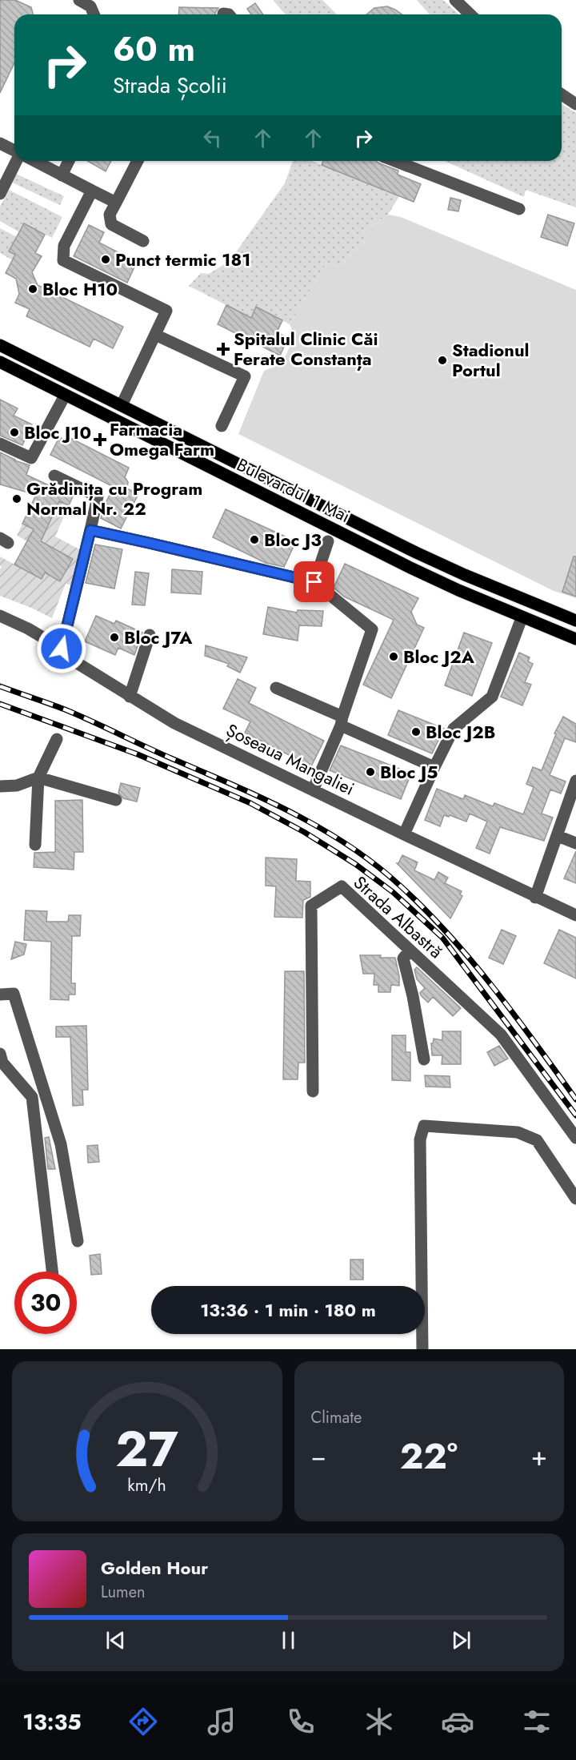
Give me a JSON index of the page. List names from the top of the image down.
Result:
{
  "streets": {
    "main road": ["Bulevardul 1 Mai"],
    "street": ["Șoseaua Mangaliei", "Strada Albastră"]
  },
  "places": {
    "other": [
      "Punct termic 181",
      "Bloc H10",
      "Stadionul Portul",
      "Bloc J10",
      "Grădinița cu Program Normal Nr. 22",
      "Bloc J3",
      "Bloc J7A",
      "Bloc J2A",
      "Bloc J2B",
      "Bloc J5"
    ],
    "health": ["Spitalul Clinic Căi Ferate Constanța", "Farmacia Omega Farm"]
  },
  "page": {
    "turn": ["60 m", "Strada Școlii"],
    "limit": "30",
    "trip": "13:36 · 1 min · 180 m",
    "tile": "Climate",
    "heat": ["−", "22°", "+"],
    "song": ["Golden Hour", "Lumen"],
    "tabs": "13:35",
    "gauge": ["27", "km/h"]
  }
}
